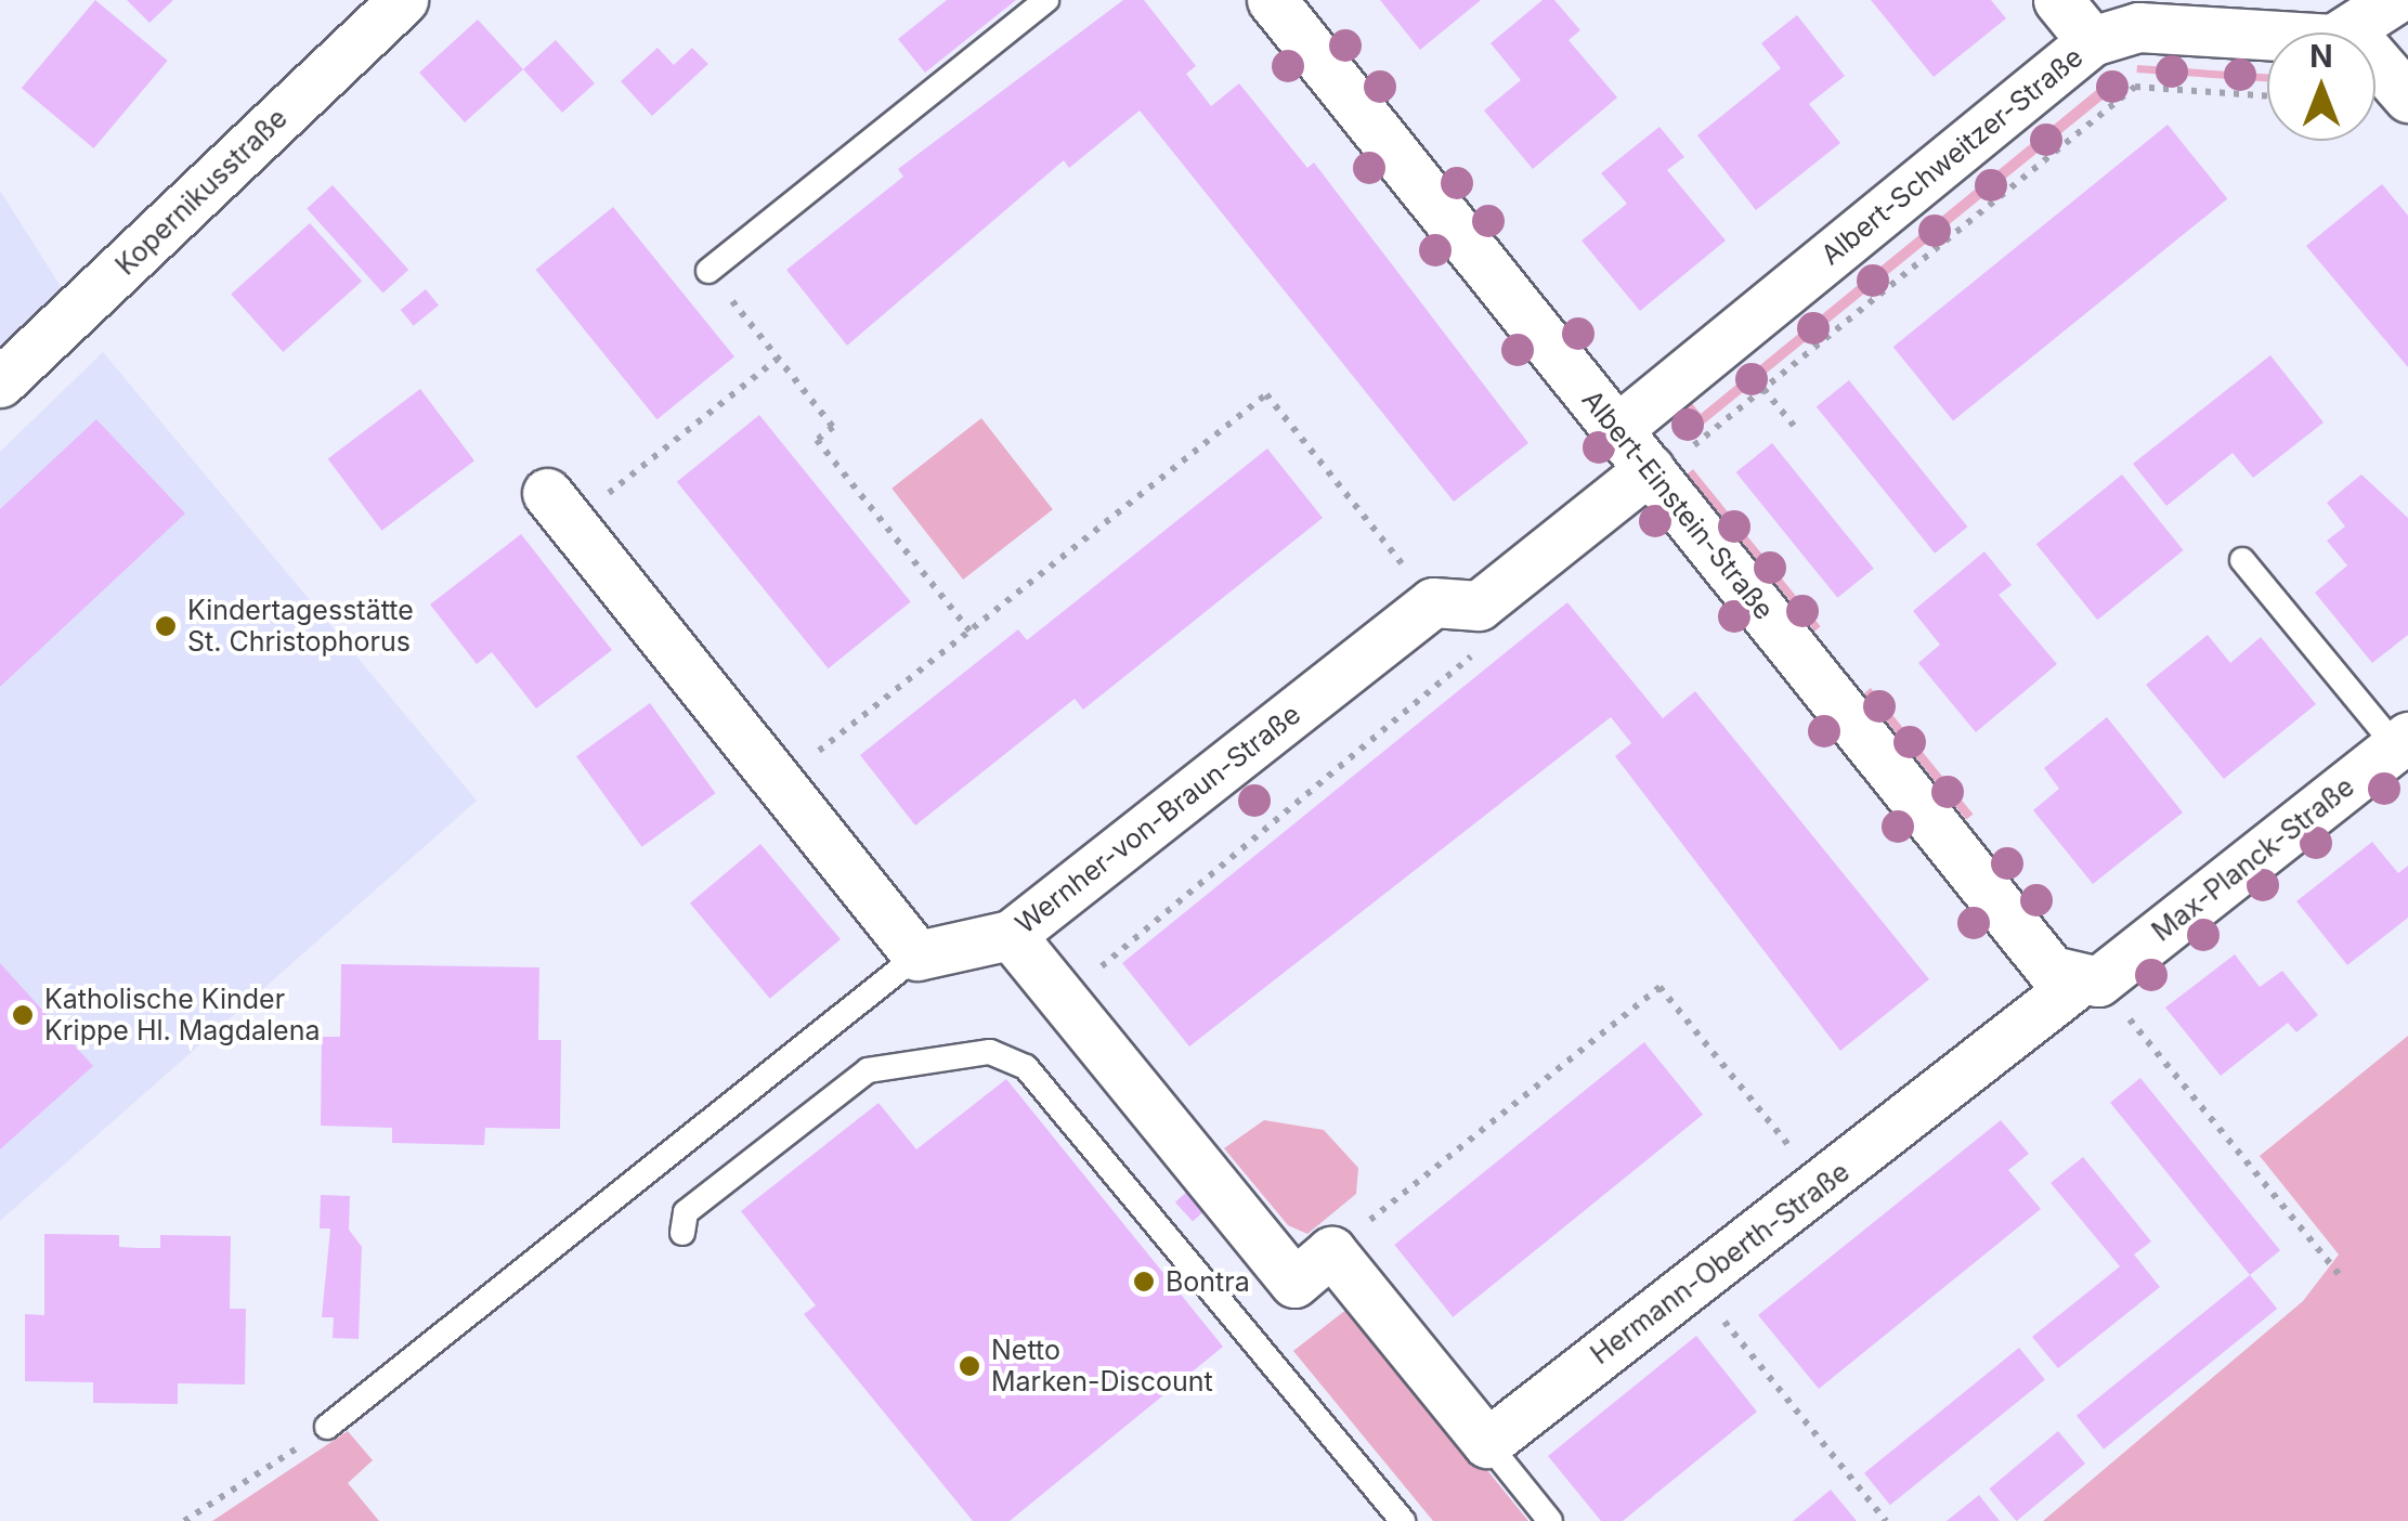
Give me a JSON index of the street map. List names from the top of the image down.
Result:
{
  "streets": {
    "street": [
      "Albert-Schweitzer-Straße",
      "Kopernikusstraße",
      "Albert-Einstein-Straße",
      "Wernher-von-Braun-Straße",
      "Max-Planck-Straße",
      "Hermann-Oberth-Straße"
    ]
  },
  "crossings": [
    ["Albert-Schweitzer-Straße", "Albert-Einstein-Straße"],
    ["Albert-Einstein-Straße", "Max-Planck-Straße"],
    ["Albert-Einstein-Straße", "Hermann-Oberth-Straße"],
    ["Max-Planck-Straße", "Hermann-Oberth-Straße"]
  ],
  "places": [
    "Kindertagesstätte St. Christophorus",
    "Katholische Kinder Krippe Hl. Magdalena",
    "Bontra",
    "Netto Marken-Discount"
  ],
  "north": "top"
}
